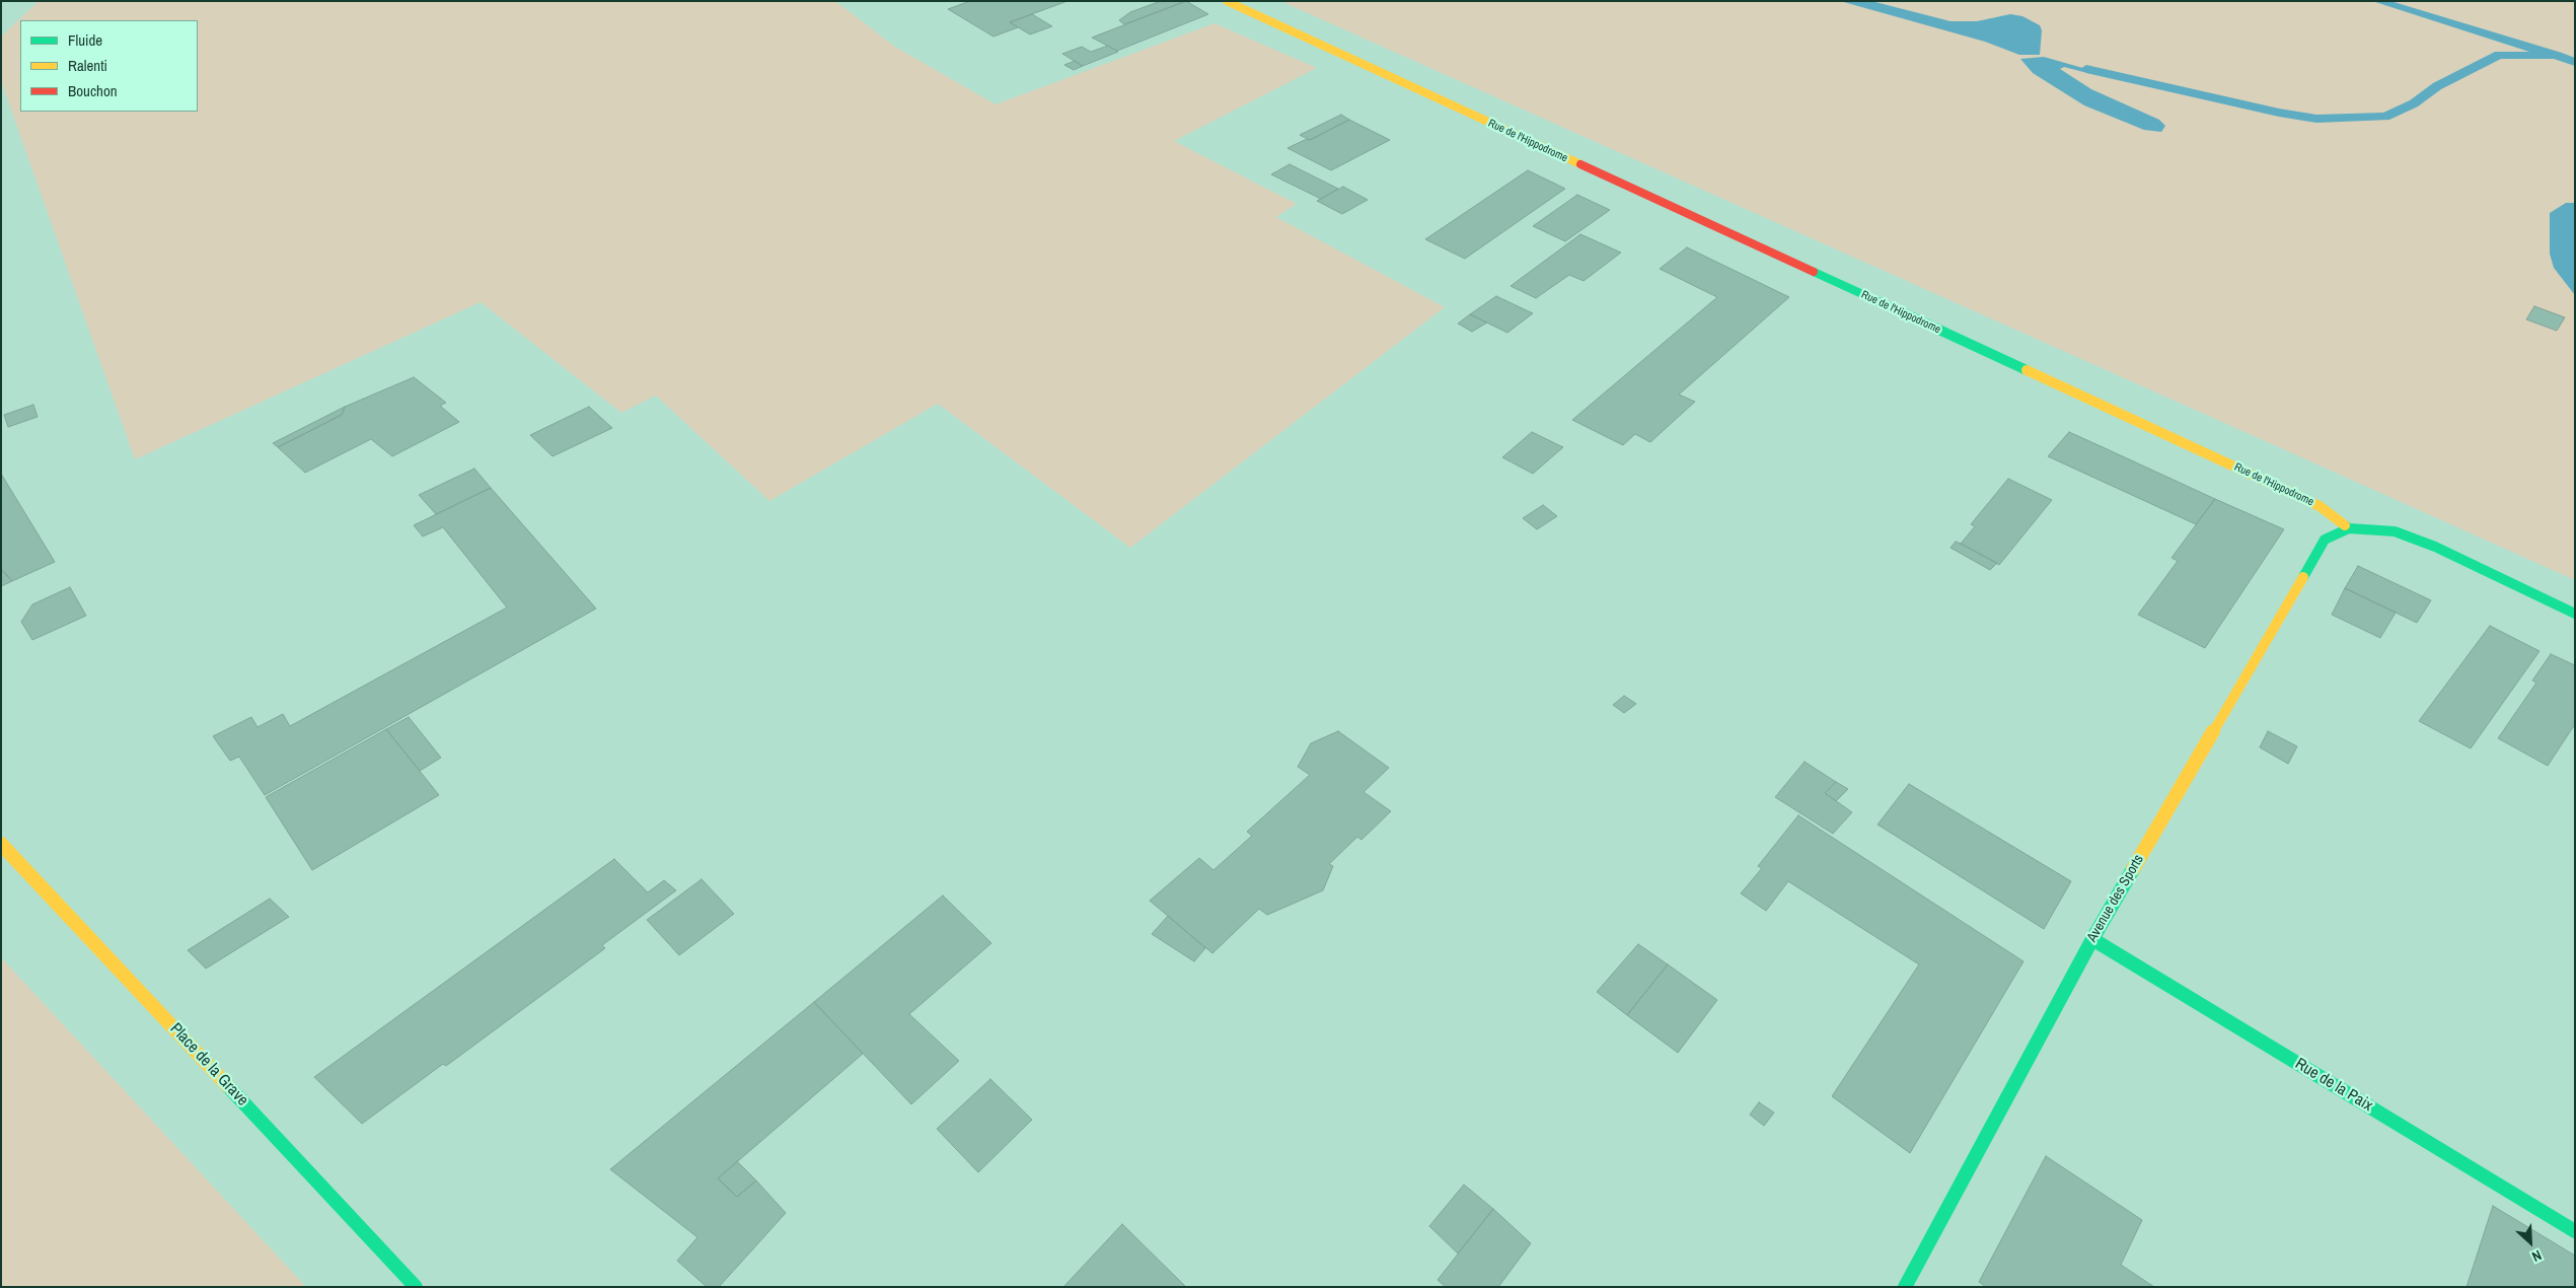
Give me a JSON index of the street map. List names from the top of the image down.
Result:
{
  "streets": {
    "street": [
      "Rue de l'Hippodrome",
      "Avenue des Sports",
      "Place de la Grave",
      "Rue de la Paix"
    ]
  },
  "crossings": [
    ["Rue de l'Hippodrome", "Avenue des Sports"],
    ["Avenue des Sports", "Rue de la Paix"]
  ],
  "legend": ["Fluide", "Ralenti", "Bouchon"],
  "north": "bottom right"
}
